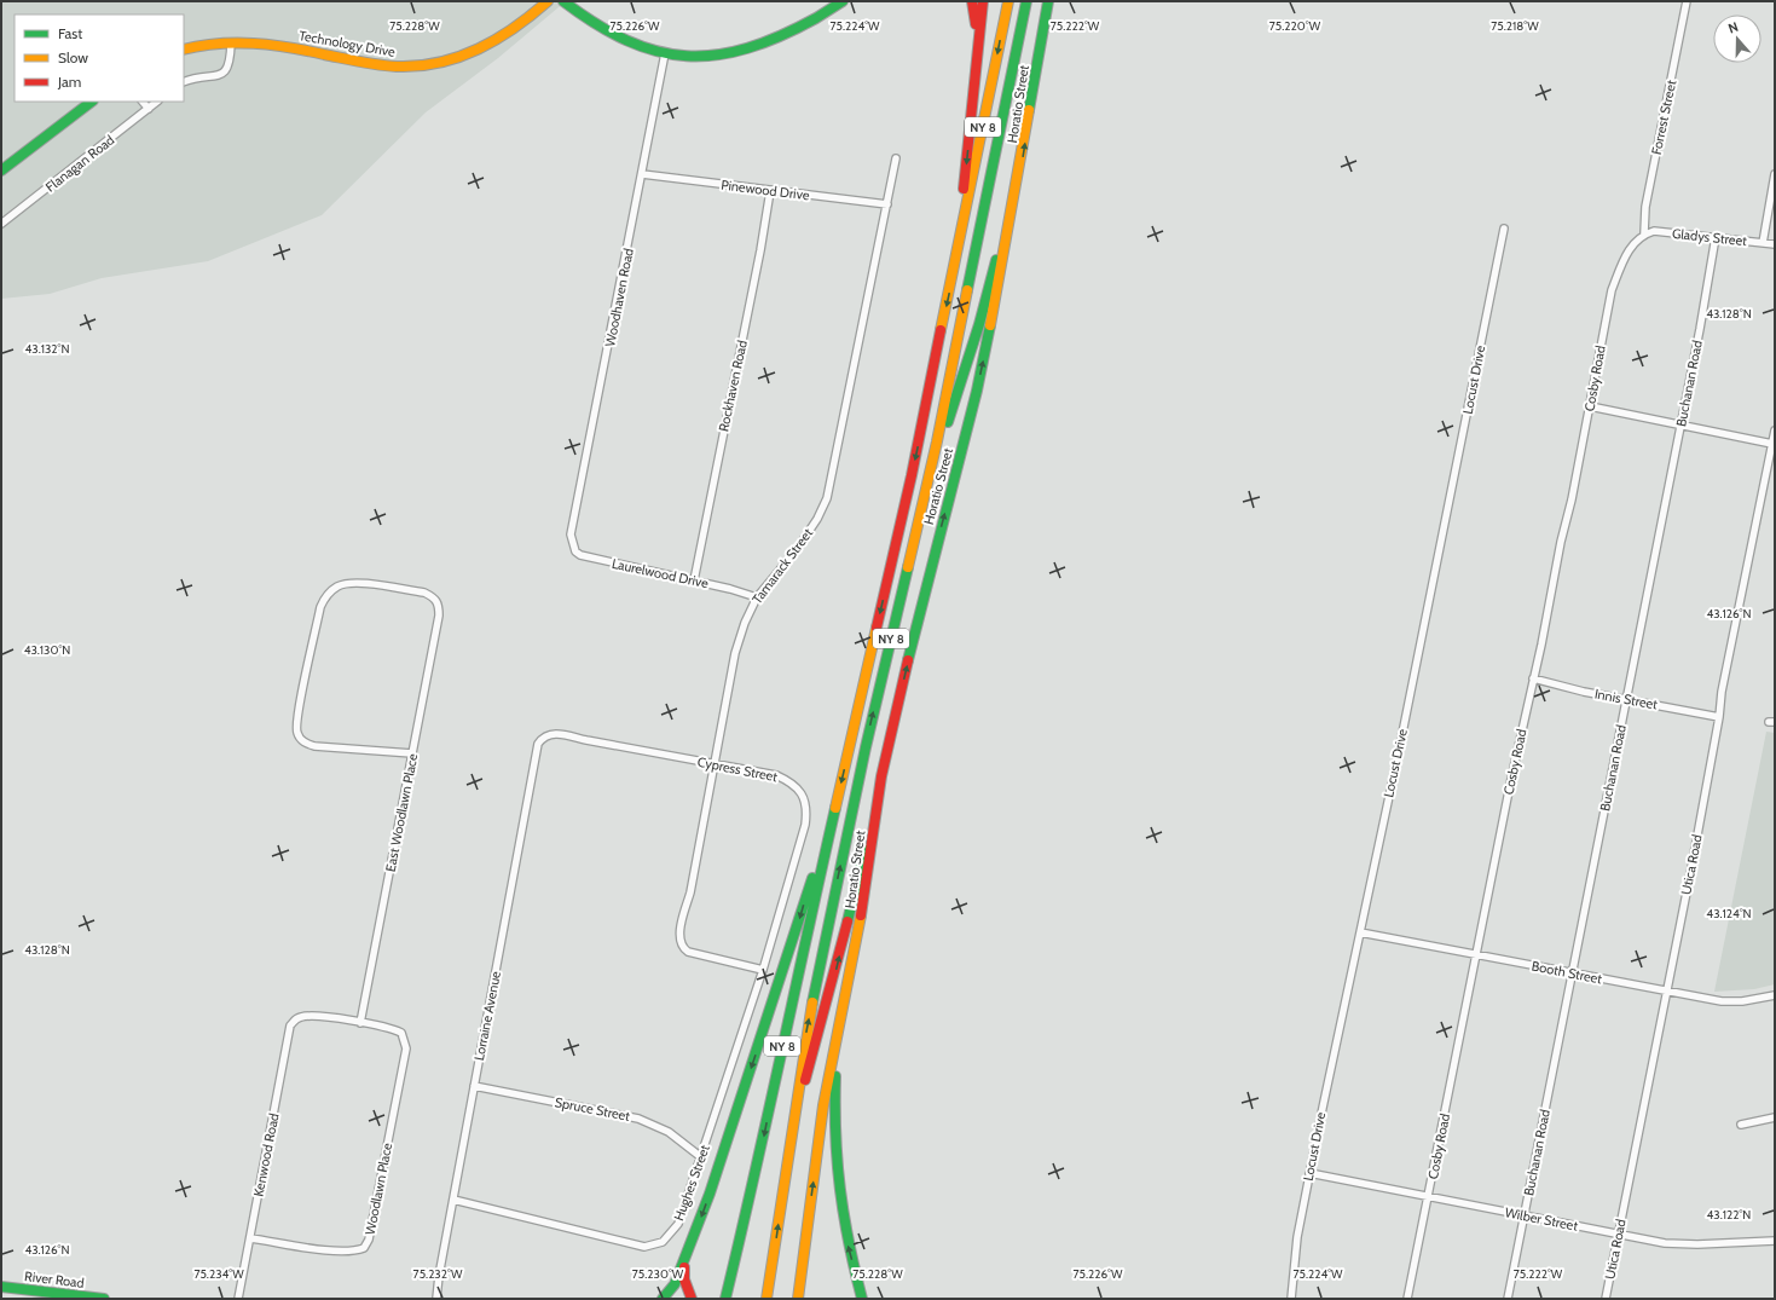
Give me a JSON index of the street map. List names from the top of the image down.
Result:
{
  "streets": {
    "main road": [
      "Technology Drive",
      "Horatio Street",
      "NY 8",
      "River Road"
    ],
    "street": [
      "Forrest Street",
      "Flanagan Road",
      "Pinewood Drive",
      "Gladys Street",
      "Woodhaven Road",
      "Cosby Road",
      "Locust Drive",
      "Buchanan Road",
      "Rockhaven Road",
      "Tamarack Street",
      "Laurelwood Drive",
      "Innis Street",
      "Cypress Street",
      "East Woodlawn Place",
      "Utica Road",
      "Booth Street",
      "Lorraine Avenue",
      "Spruce Street",
      "Kenwood Road",
      "Hughes Street",
      "Woodlawn Place",
      "Wilber Street"
    ]
  },
  "crossings": [
    ["Forrest Street", "Gladys Street"],
    ["Forrest Street", "Cosby Road"],
    ["Pinewood Drive", "Woodhaven Road"],
    ["Pinewood Drive", "Rockhaven Road"],
    ["Pinewood Drive", "Tamarack Street"],
    ["Gladys Street", "Cosby Road"],
    ["Gladys Street", "Buchanan Road"],
    ["Woodhaven Road", "Laurelwood Drive"],
    ["Cosby Road", "Innis Street"],
    ["Cosby Road", "Booth Street"],
    ["Cosby Road", "Wilber Street"],
    ["Locust Drive", "Booth Street"],
    ["Locust Drive", "Wilber Street"],
    ["Buchanan Road", "Innis Street"],
    ["Buchanan Road", "Booth Street"],
    ["Buchanan Road", "Wilber Street"],
    ["Rockhaven Road", "Laurelwood Drive"],
    ["Tamarack Street", "Laurelwood Drive"],
    ["Tamarack Street", "Cypress Street"],
    ["Tamarack Street", "Hughes Street"],
    ["Innis Street", "Utica Road"],
    ["Cypress Street", "Lorraine Avenue"],
    ["Cypress Street", "Hughes Street"],
    ["East Woodlawn Place", "Woodlawn Place"],
    ["Utica Road", "Booth Street"],
    ["Utica Road", "Wilber Street"],
    ["Lorraine Avenue", "Spruce Street"],
    ["Lorraine Avenue", "Hughes Street"],
    ["Spruce Street", "Hughes Street"],
    ["Kenwood Road", "Woodlawn Place"]
  ],
  "legend": ["Fast", "Slow", "Jam"],
  "north": "top",
  "coordinates": [
    "75.228°W",
    "75.226°W",
    "75.224°W",
    "75.222°W",
    "75.220°W",
    "75.218°W",
    "43.128°N",
    "43.132°N",
    "43.126°N",
    "43.130°N",
    "43.124°N",
    "43.122°N",
    "75.234°W",
    "75.232°W",
    "75.230°W"
  ]
}
